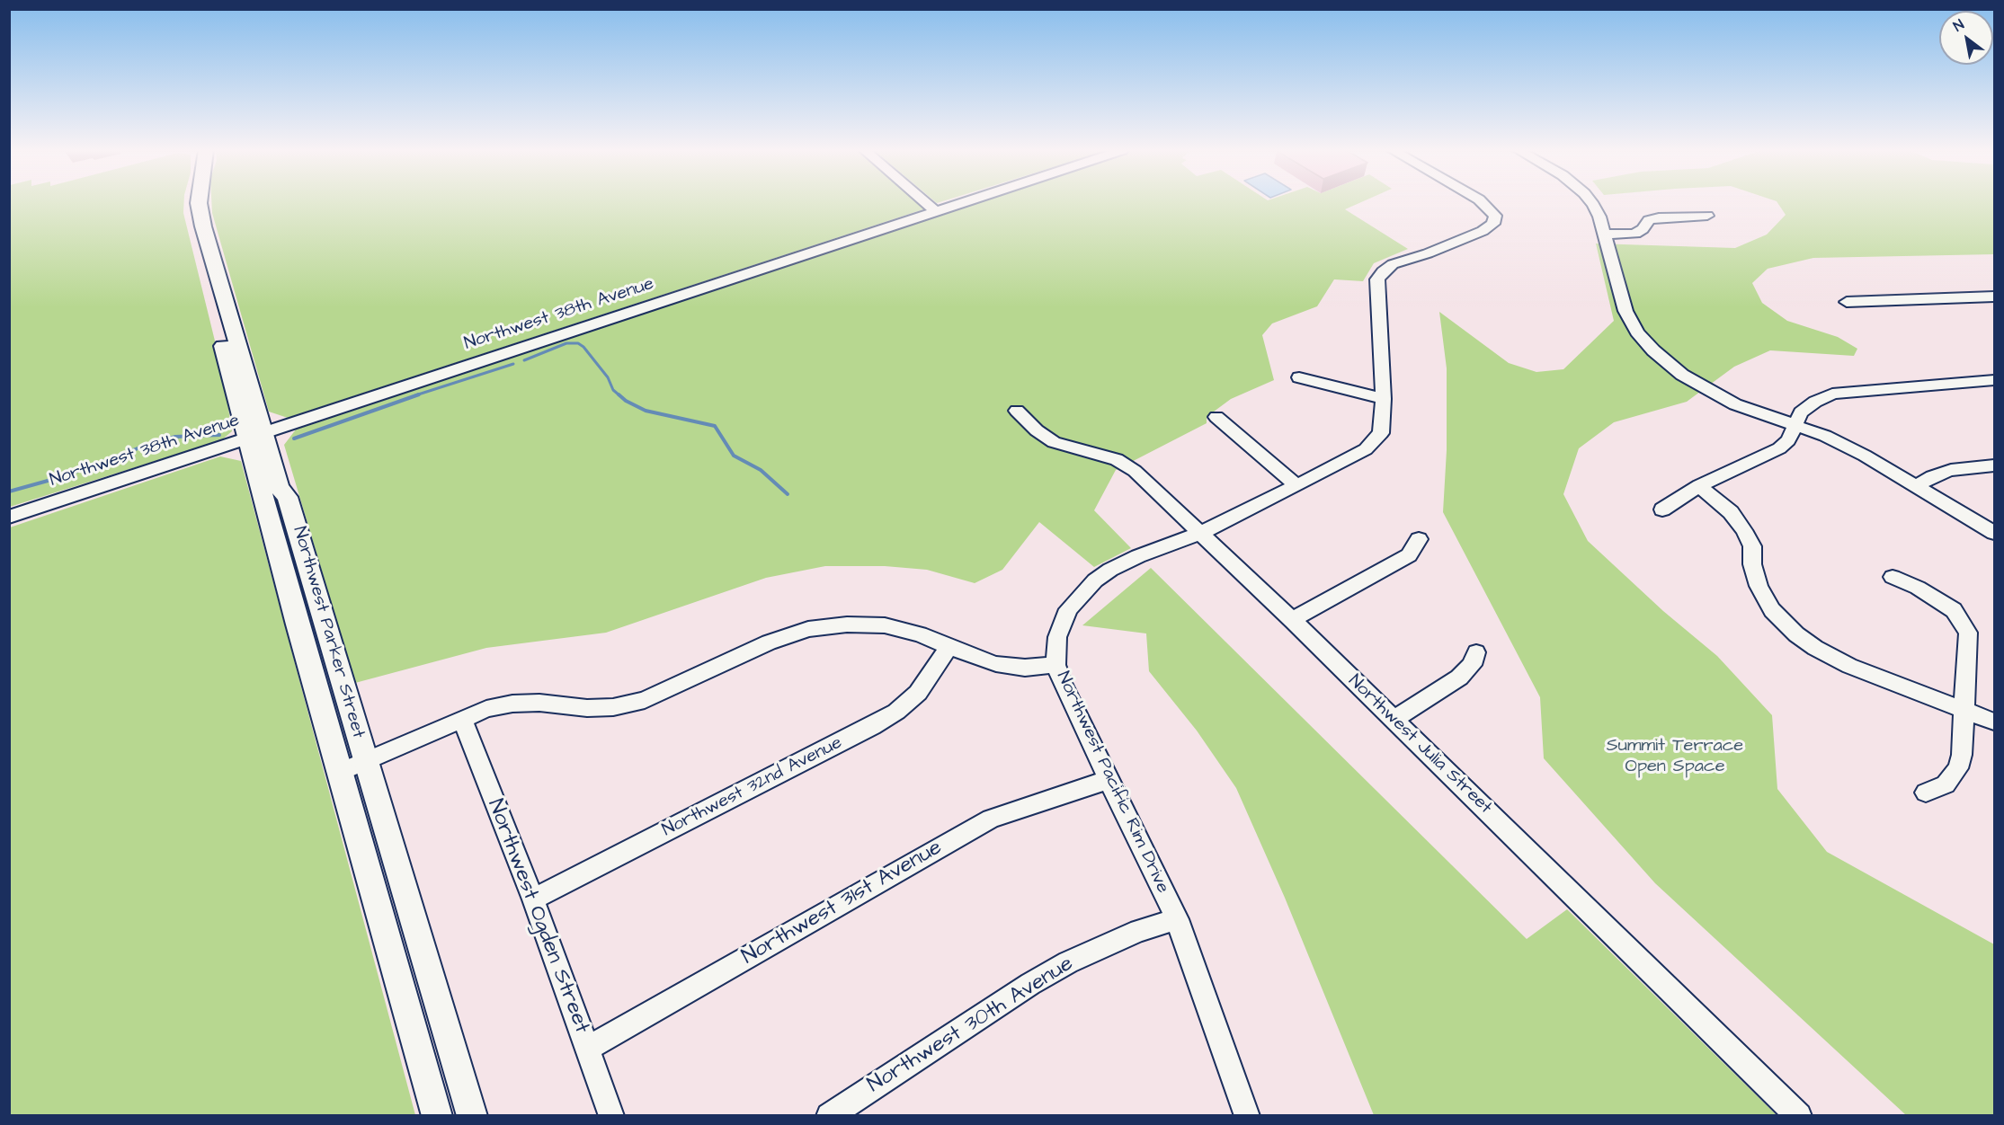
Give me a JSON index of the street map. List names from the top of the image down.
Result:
{
  "streets": {
    "main road": ["Northwest Parker Street"],
    "street": [
      "Northwest 38th Avenue",
      "Northwest Julia Street",
      "Northwest Pacific Rim Drive",
      "Northwest 32nd Avenue",
      "Northwest 31st Avenue",
      "Northwest Ogden Street",
      "Northwest 30th Avenue"
    ]
  },
  "crossings": [
    ["Northwest 38th Avenue", "Northwest Parker Street"],
    ["Northwest Julia Street", "Northwest Pacific Rim Drive"],
    ["Northwest Pacific Rim Drive", "Northwest 31st Avenue"],
    ["Northwest Pacific Rim Drive", "Northwest 30th Avenue"],
    ["Northwest 32nd Avenue", "Northwest Ogden Street"],
    ["Northwest 31st Avenue", "Northwest Ogden Street"]
  ],
  "parks": ["Summit Terrace Open Space"],
  "north": "top left"
}
